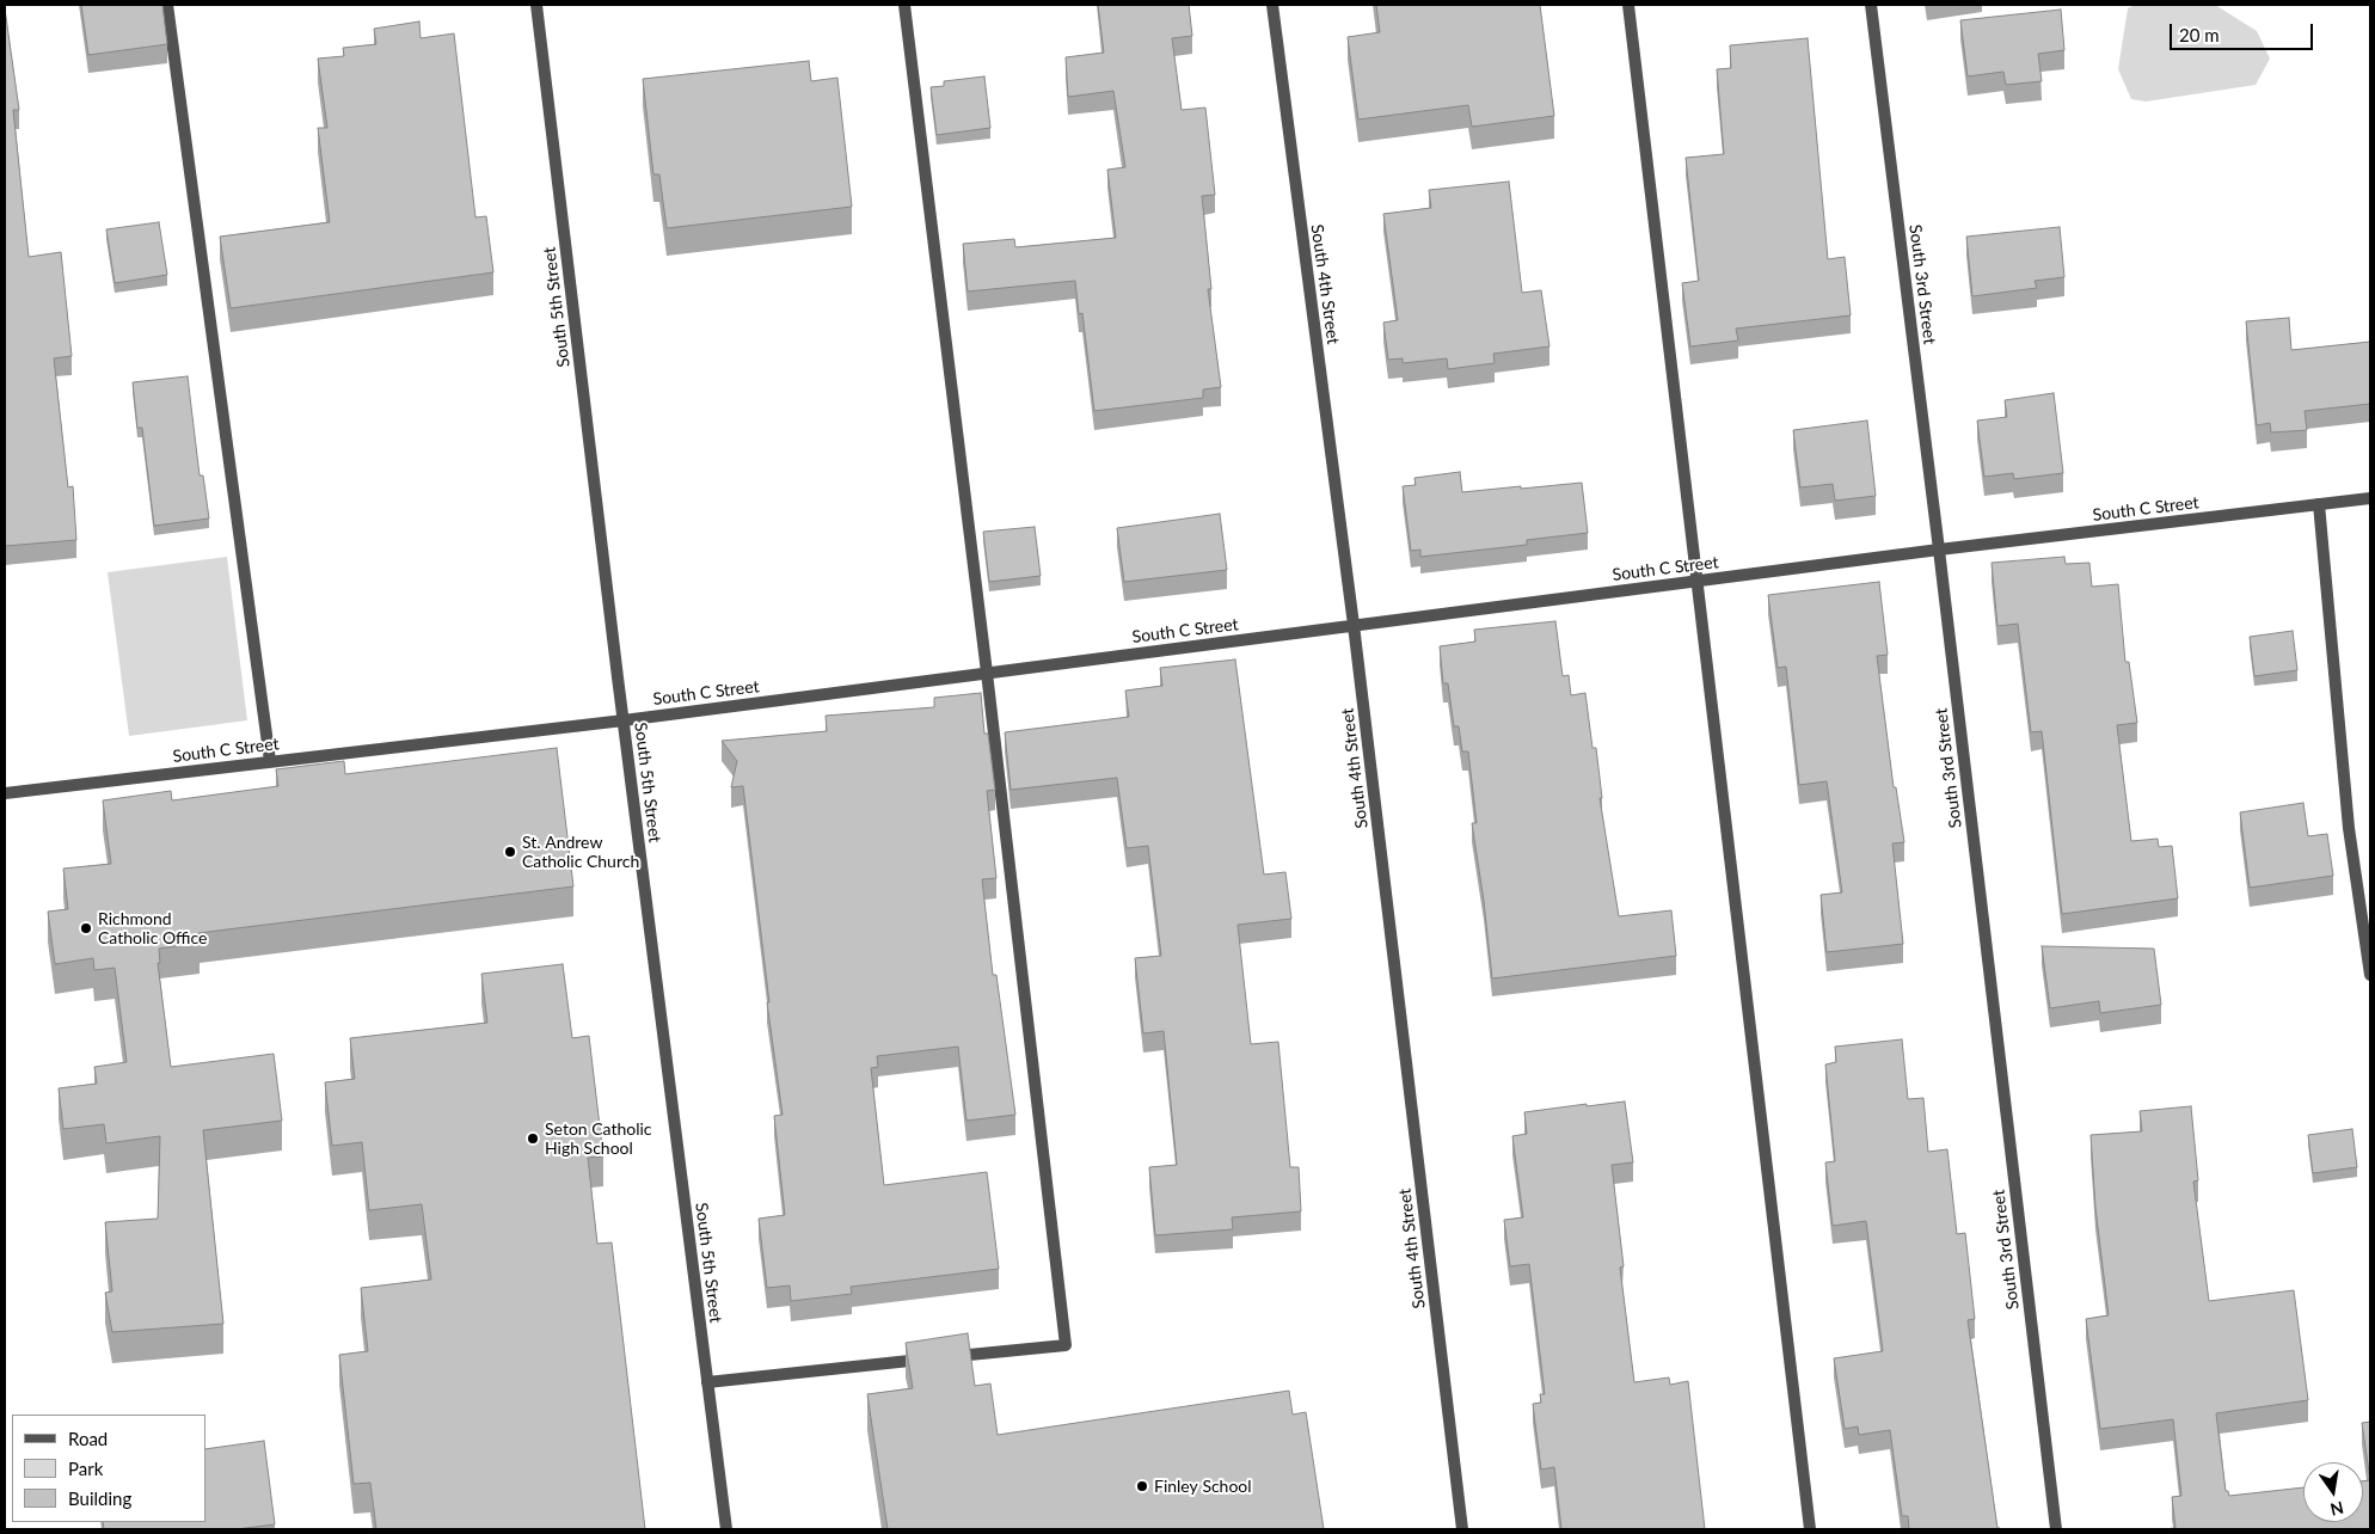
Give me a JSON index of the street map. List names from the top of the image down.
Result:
{
  "streets": {
    "street": [
      "South 4th Street",
      "South 3rd Street",
      "South 5th Street",
      "South C Street"
    ]
  },
  "crossings": [
    ["South 4th Street", "South C Street"],
    ["South 3rd Street", "South C Street"],
    ["South 5th Street", "South C Street"]
  ],
  "places": [
    "St. Andrew Catholic Church",
    "Richmond Catholic Office",
    "Seton Catholic High School",
    "Finley School"
  ],
  "legend": ["Road", "Park", "Building"],
  "scale_bar": "20 m",
  "north": "bottom"
}
